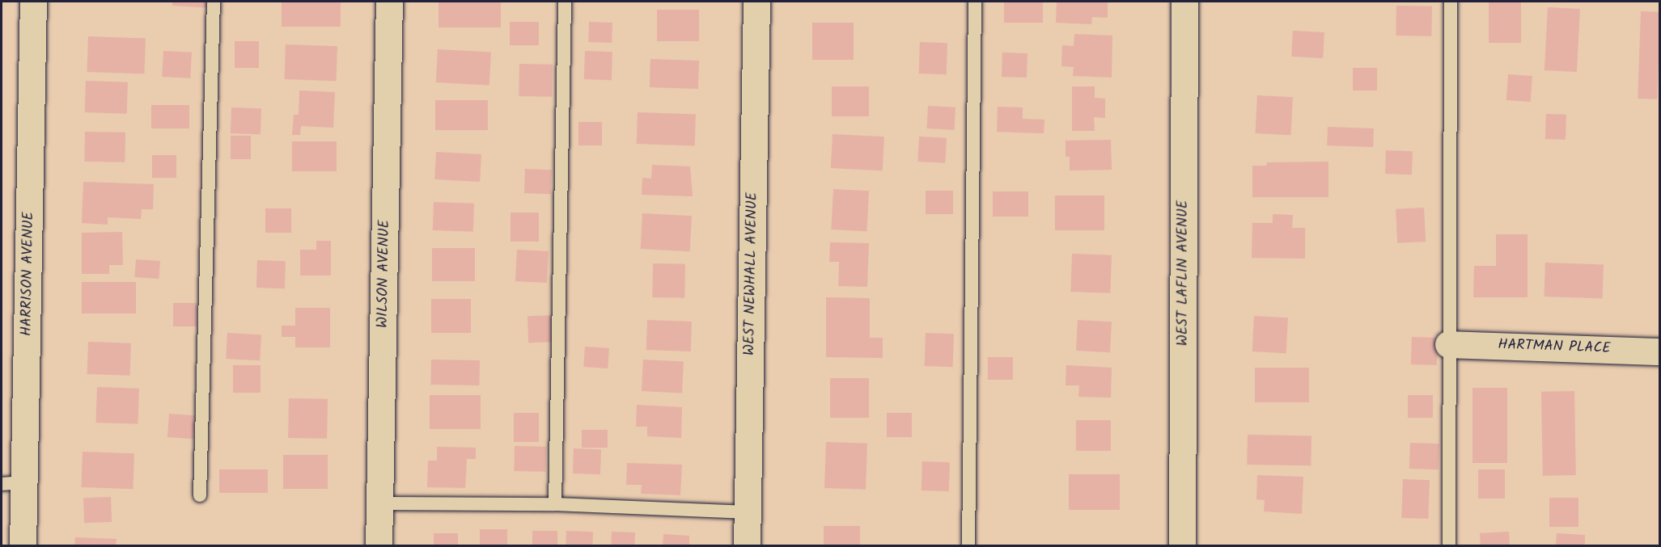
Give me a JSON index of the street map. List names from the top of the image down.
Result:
{
  "streets": {
    "street": [
      "WEST LAFLIN AVENUE",
      "HARRISON AVENUE",
      "WILSON AVENUE",
      "WEST NEWHALL AVENUE",
      "HARTMAN PLACE"
    ]
  }
}
